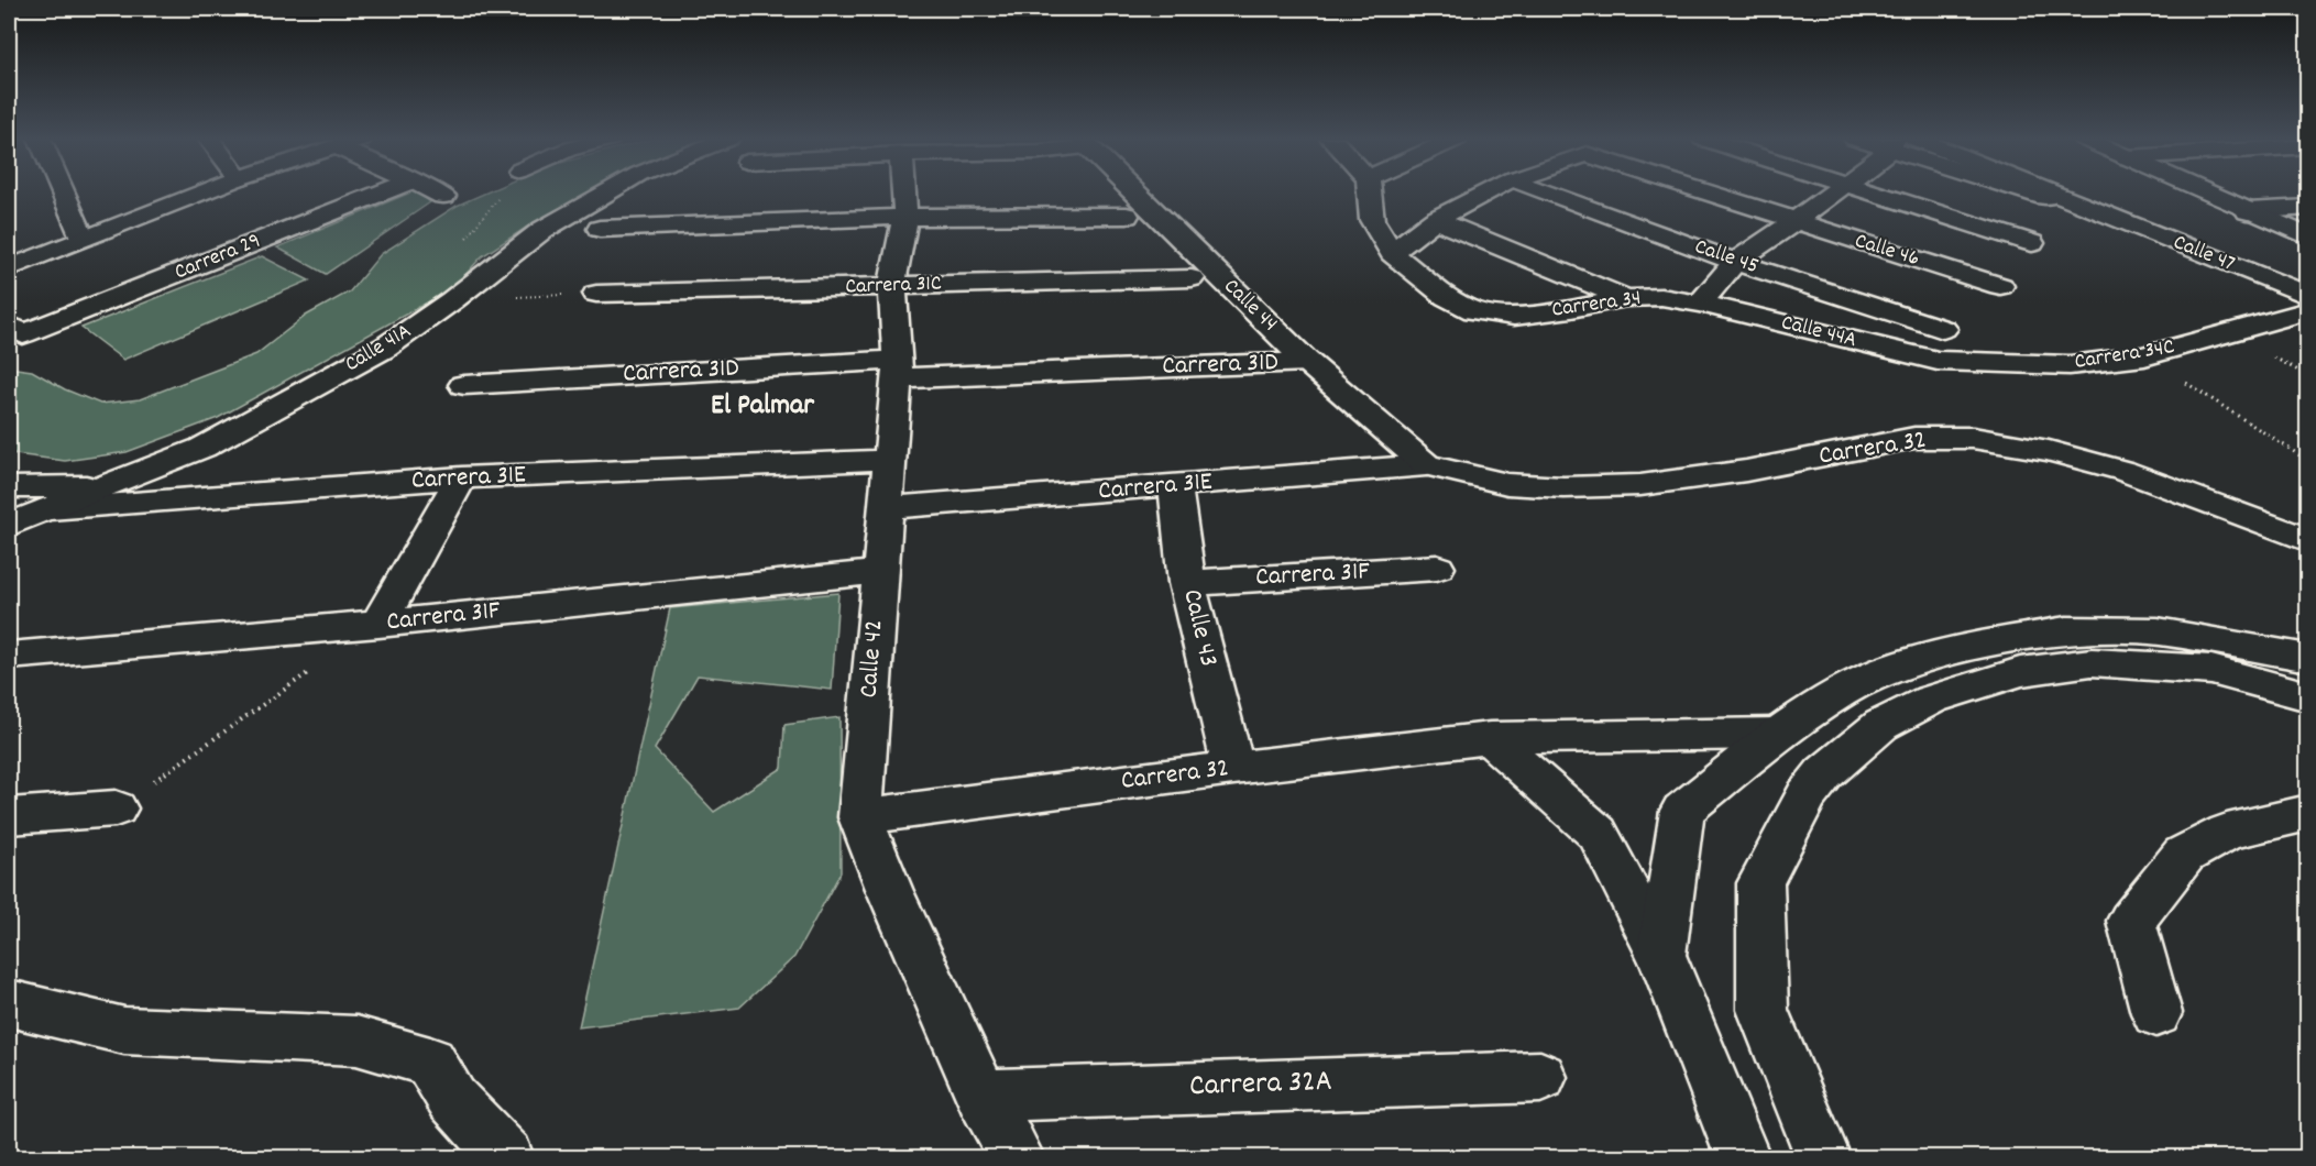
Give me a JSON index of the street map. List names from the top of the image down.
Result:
{
  "streets": {
    "street": [
      "Calle 46",
      "Calle 47",
      "Carrera 29",
      "Calle 45",
      "Carrera 31C",
      "Carrera 34",
      "Calle 44",
      "Calle 44A",
      "Calle 41A",
      "Carrera 34C",
      "Carrera 31D",
      "Carrera 32",
      "Carrera 31E",
      "Carrera 31F",
      "Calle 43",
      "Calle 42",
      "Carrera 32A"
    ]
  },
  "crossings": [
    ["Carrera 31C", "Calle 42"],
    ["Carrera 34", "Calle 44A"],
    ["Calle 44", "Carrera 31D"],
    ["Calle 44", "Carrera 32"],
    ["Calle 44", "Carrera 31E"],
    ["Calle 44A", "Carrera 34C"],
    ["Calle 41A", "Carrera 31E"],
    ["Carrera 31D", "Calle 42"],
    ["Carrera 32", "Carrera 31E"],
    ["Carrera 32", "Calle 43"],
    ["Carrera 32", "Calle 42"],
    ["Carrera 31E", "Calle 43"],
    ["Carrera 31E", "Calle 42"],
    ["Carrera 31F", "Calle 43"],
    ["Carrera 31F", "Calle 42"],
    ["Calle 42", "Carrera 32A"]
  ],
  "districts": ["El Palmar"]
}
